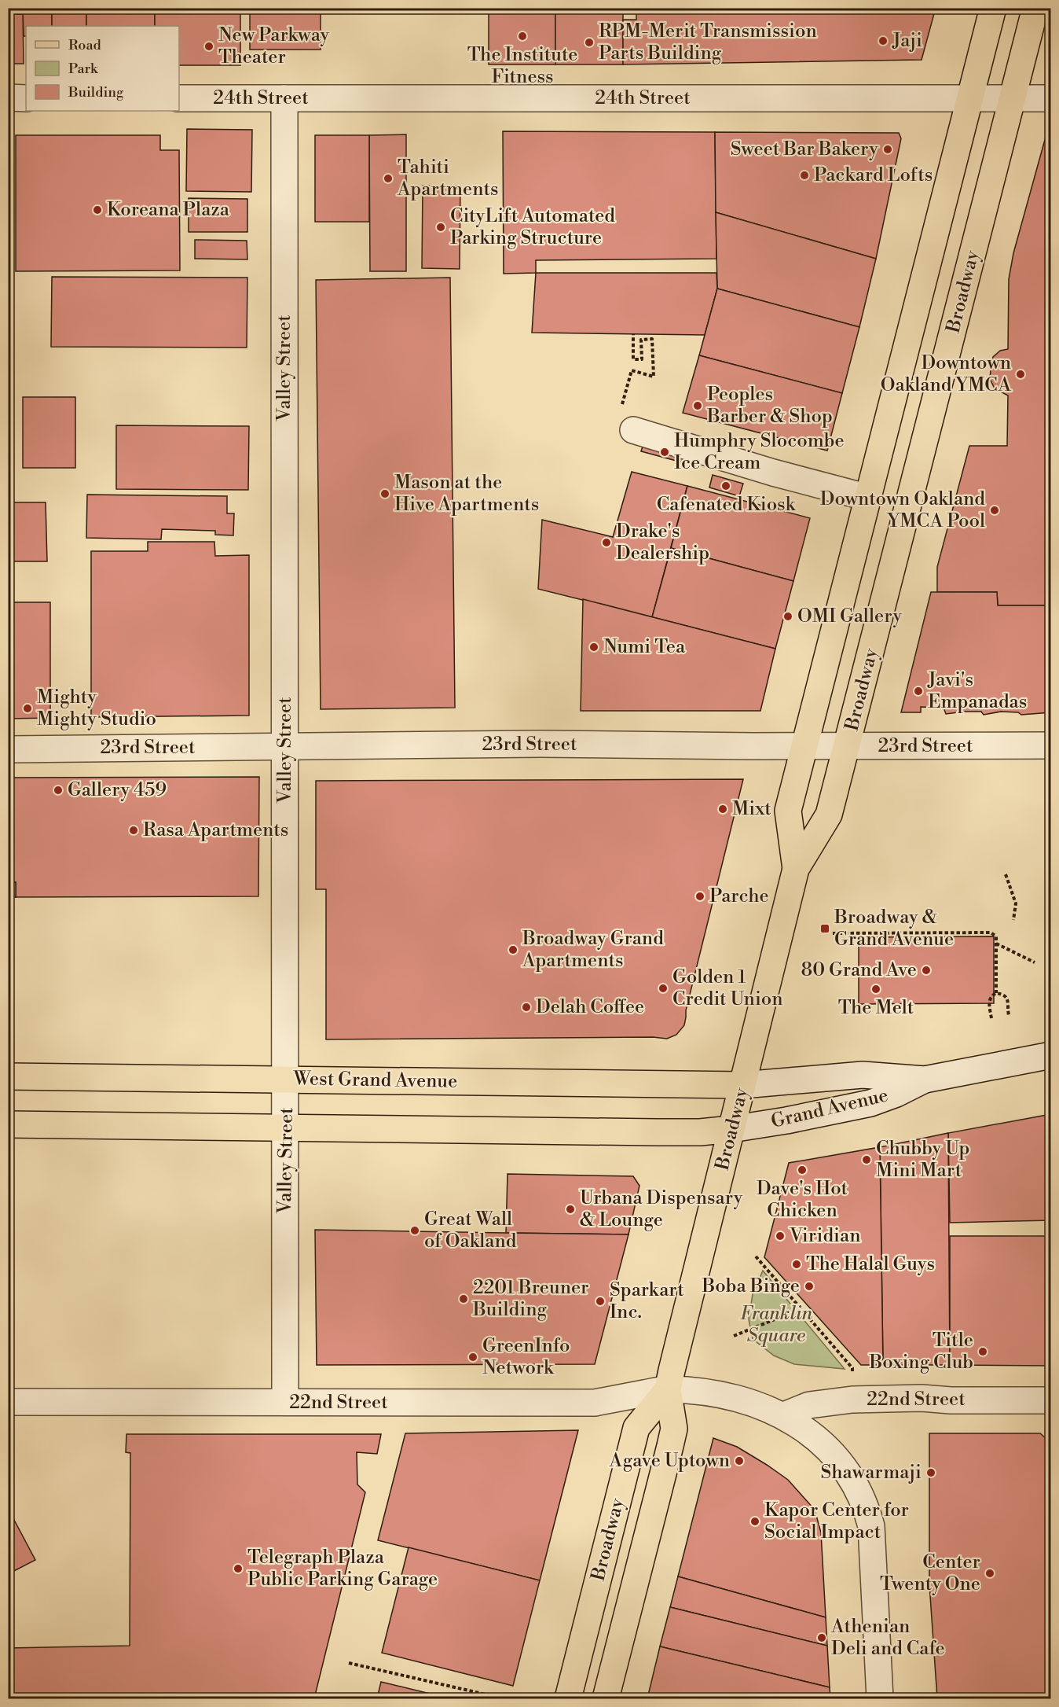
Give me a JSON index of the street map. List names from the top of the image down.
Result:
{
  "streets": {
    "main road": ["Broadway", "West Grand Avenue"],
    "street": [
      "24th Street",
      "Valley Street",
      "23rd Street",
      "Grand Avenue",
      "22nd Street"
    ]
  },
  "crossings": [
    ["24th Street", "Broadway"],
    ["24th Street", "Valley Street"],
    ["Broadway", "23rd Street"],
    ["Broadway", "West Grand Avenue"],
    ["Broadway", "Grand Avenue"],
    ["Broadway", "22nd Street"],
    ["Valley Street", "23rd Street"],
    ["Valley Street", "West Grand Avenue"],
    ["Valley Street", "22nd Street"],
    ["West Grand Avenue", "Grand Avenue"]
  ],
  "parks": ["Franklin Square"],
  "places": {
    "other": [
      "The Institute Fitness",
      "Jaji",
      "RPM-Merit Transmission Parts Building",
      "New Parkway Theater",
      "Sweet Bar Bakery",
      "Packard Lofts",
      "Tahiti Apartments",
      "Koreana Plaza",
      "CityLift Automated Parking Structure",
      "Downtown Oakland YMCA",
      "Peoples Barber & Shop",
      "Humphry Slocombe Ice Cream",
      "Cafenated Kiosk",
      "Mason at the Hive Apartments",
      "Downtown Oakland YMCA Pool",
      "Drake's Dealership",
      "OMI Gallery",
      "Numi Tea",
      "Javi's Empanadas",
      "Mighty Mighty Studio",
      "Gallery 459",
      "Mixt",
      "Rasa Apartments",
      "Parche",
      "Broadway Grand Apartments",
      "80 Grand Ave",
      "Golden 1 Credit Union",
      "The Melt",
      "Delah Coffee",
      "Chubby Up Mini Mart",
      "Dave's Hot Chicken",
      "Urbana Dispensary & Lounge",
      "Great Wall of Oakland",
      "Viridian",
      "The Halal Guys",
      "Boba Binge",
      "2201 Breuner Building",
      "Sparkart Inc.",
      "Title Boxing Club",
      "GreenInfo Network",
      "Agave Uptown",
      "Shawarmaji",
      "Kapor Center for Social Impact",
      "Telegraph Plaza Public Parking Garage",
      "Center Twenty One",
      "Athenian Deli and Cafe"
    ],
    "transit": ["Broadway & Grand Avenue"]
  },
  "legend": ["Road", "Park", "Building"]
}
